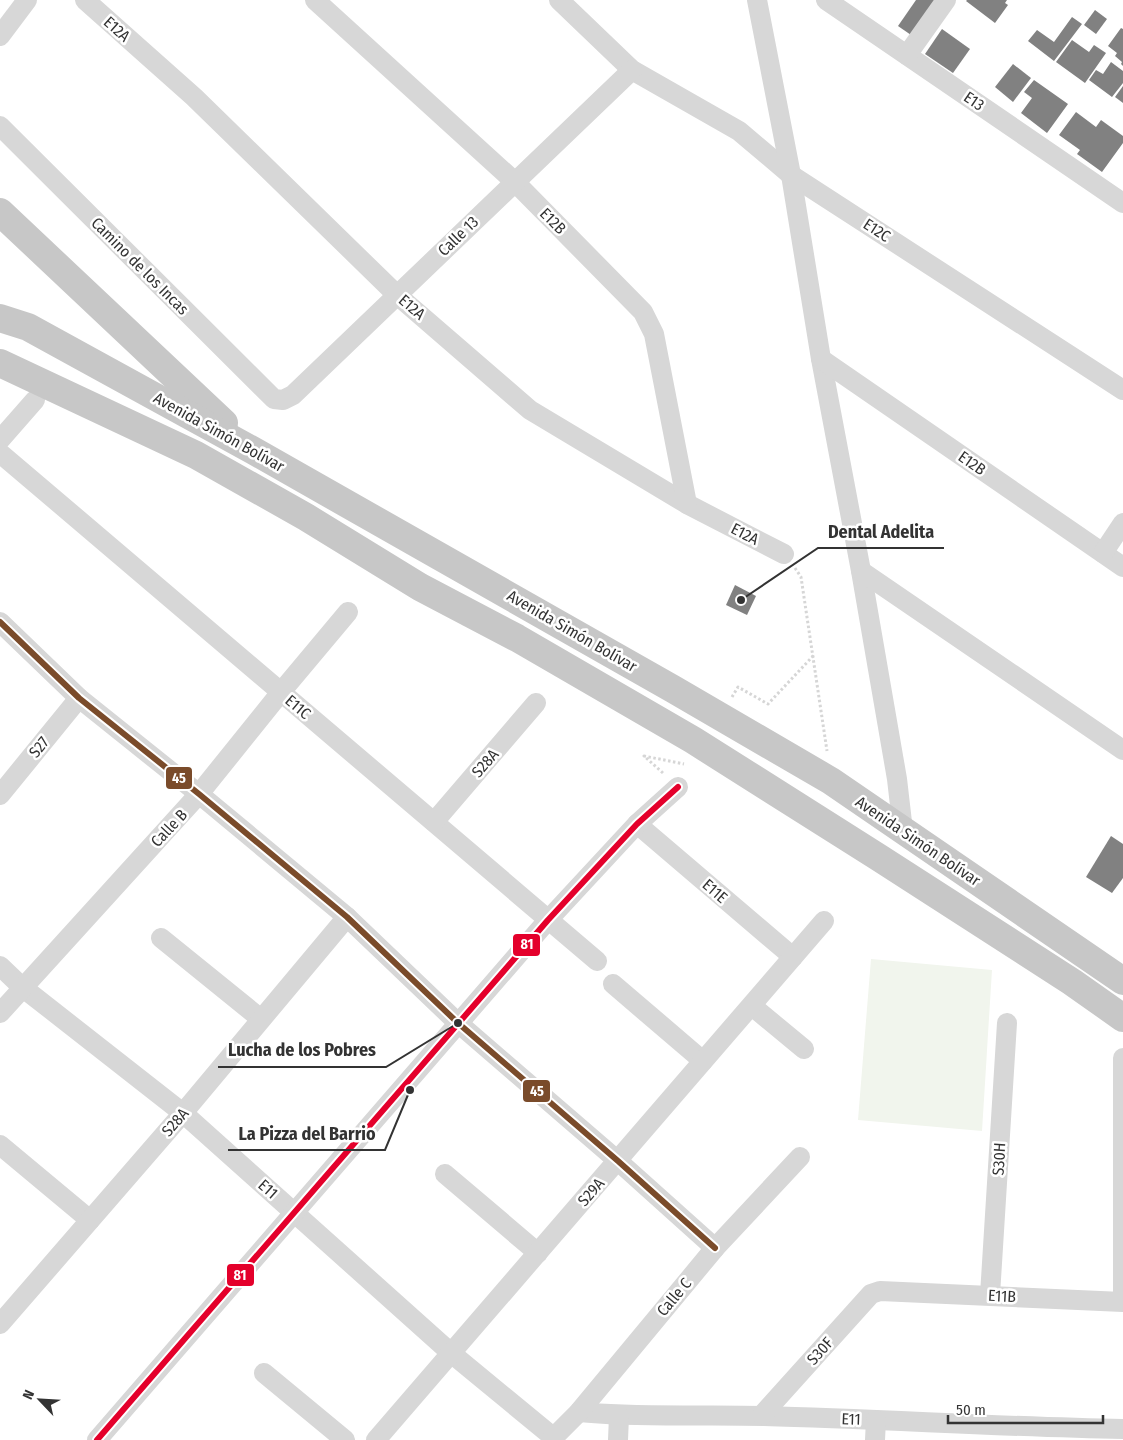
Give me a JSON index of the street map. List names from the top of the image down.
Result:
{
  "streets": {
    "highway": ["Avenida Simón Bolívar"],
    "street": [
      "E12A",
      "E13",
      "E12B",
      "E12C",
      "Calle 13",
      "Camino de los Incas",
      "E11C",
      "S27",
      "S28A",
      "Calle B",
      "E11E",
      "S30H",
      "E11",
      "S29A",
      "E11B",
      "Calle C",
      "S30F"
    ]
  },
  "crossings": [
    ["E12A", "E12B"],
    ["E12A", "Calle 13"],
    ["E12B", "Calle 13"],
    ["E12C", "Calle 13"],
    ["Calle 13", "Camino de los Incas"],
    ["E11C", "S28A"],
    ["E11C", "Calle B"],
    ["S28A", "E11"],
    ["Calle B", "E11"],
    ["E11E", "S29A"],
    ["S30H", "E11B"],
    ["E11", "S29A"],
    ["E11", "Calle C"],
    ["E11", "S30F"],
    ["E11B", "S30F"]
  ],
  "places": ["Dental Adelita", "Lucha de los Pobres", "La Pizza del Barrio"],
  "lines": ["transit line 45", "transit line 81"],
  "scale_bar": "50 m",
  "north": "top left"
}
